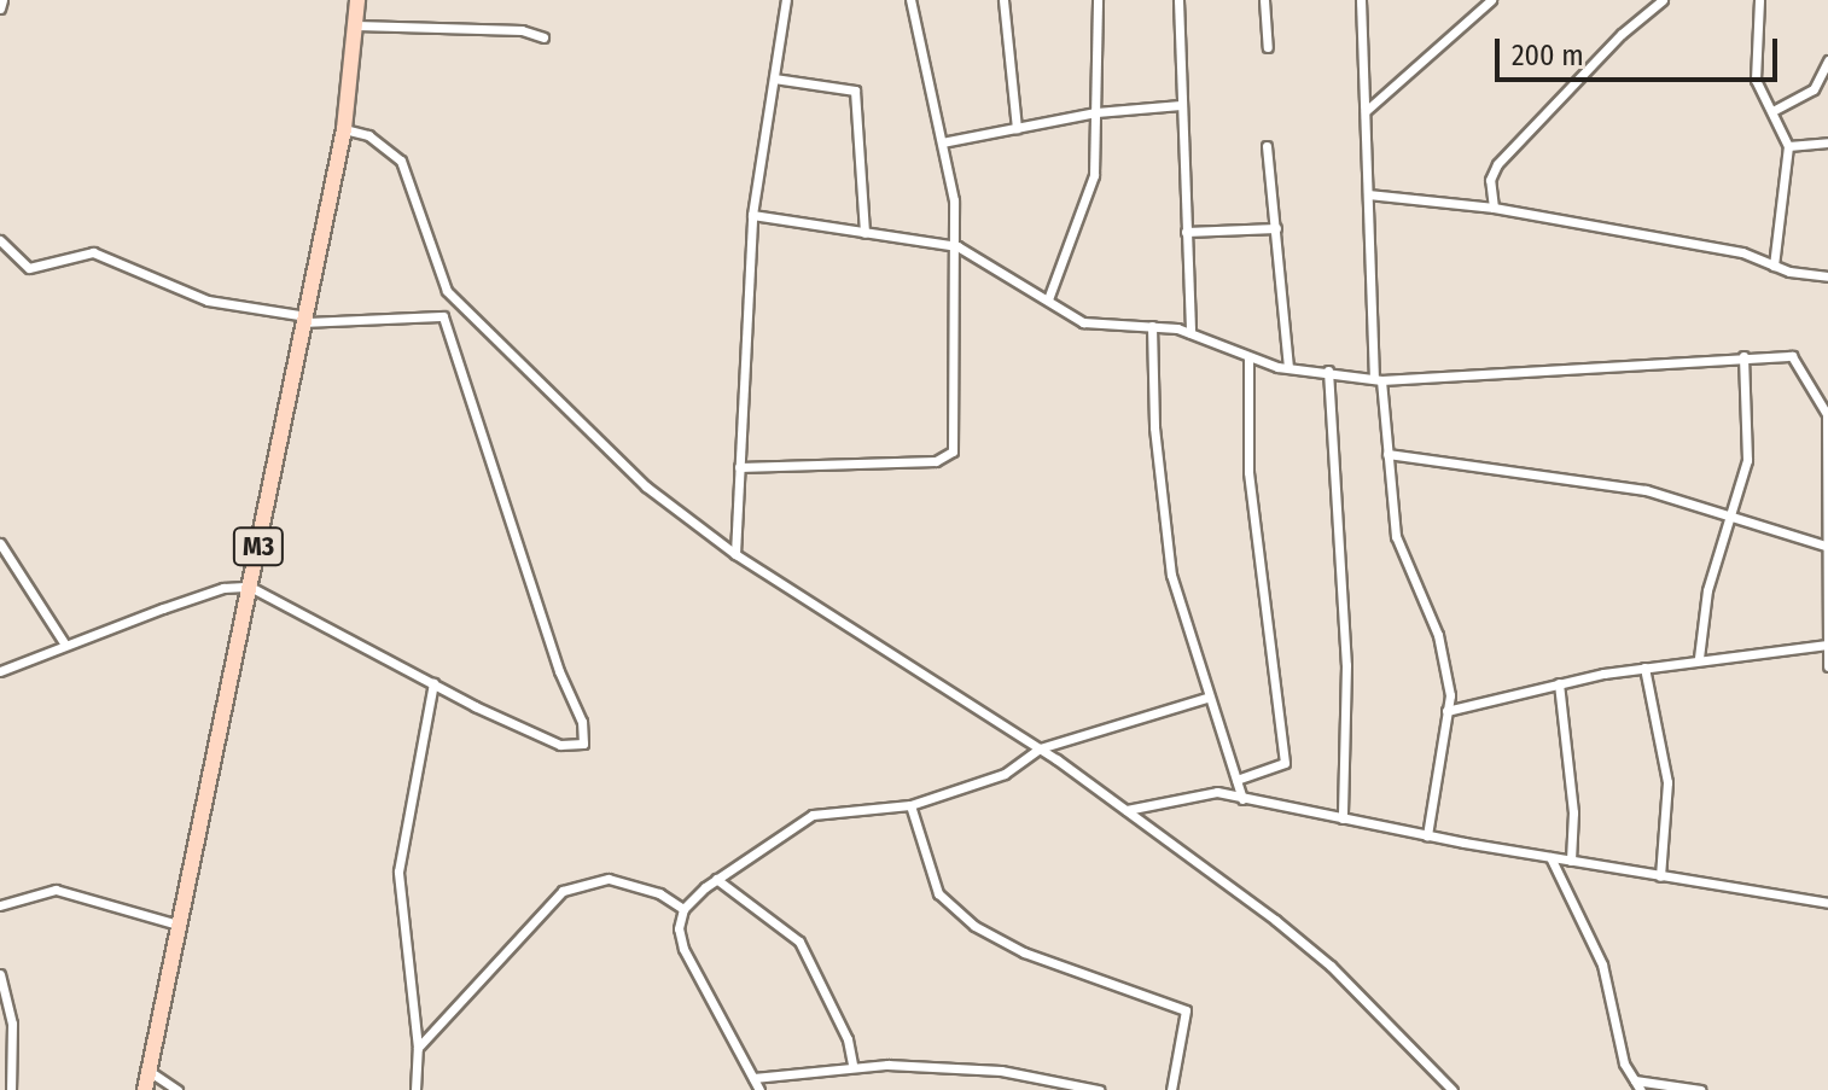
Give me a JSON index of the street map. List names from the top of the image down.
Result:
{
  "streets": {
    "main road": ["M3"]
  },
  "scale_bar": "200 m"
}
